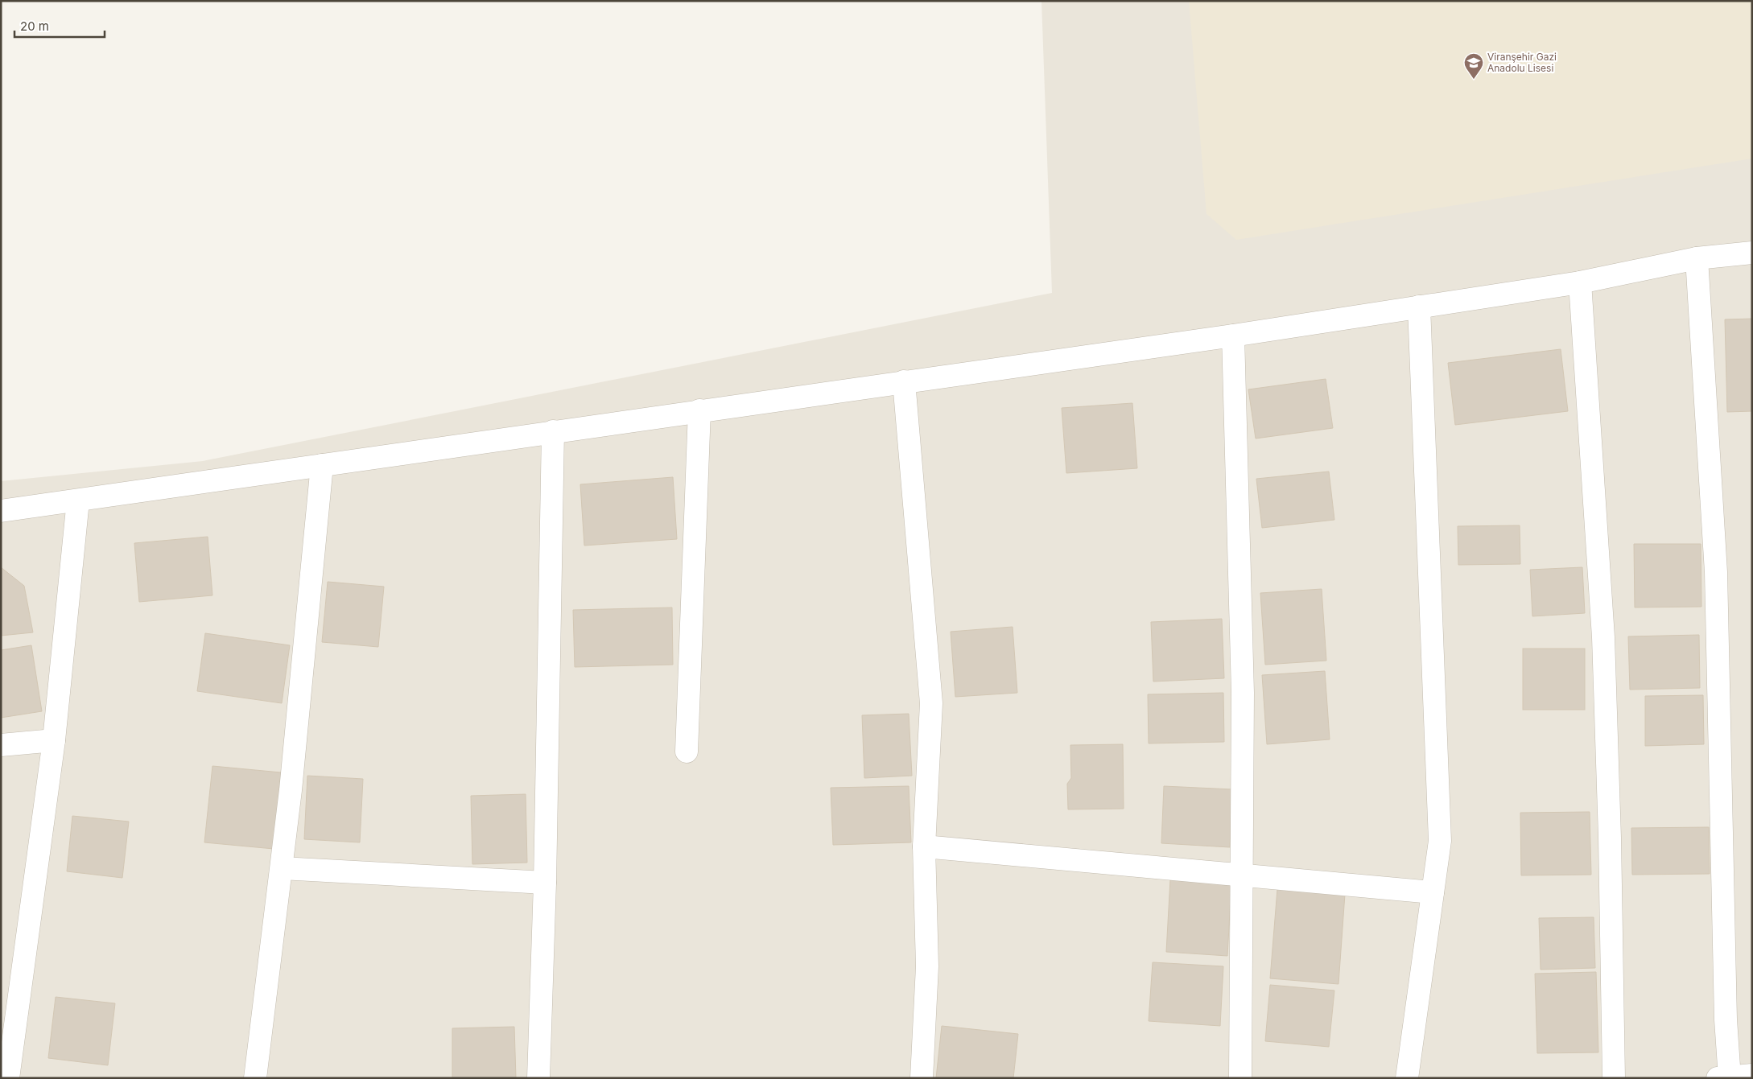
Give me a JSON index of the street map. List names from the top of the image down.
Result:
{
  "places": {
    "school or university": ["Viranşehir Gazi Anadolu Lisesi"]
  },
  "scale_bar": "20 m"
}
